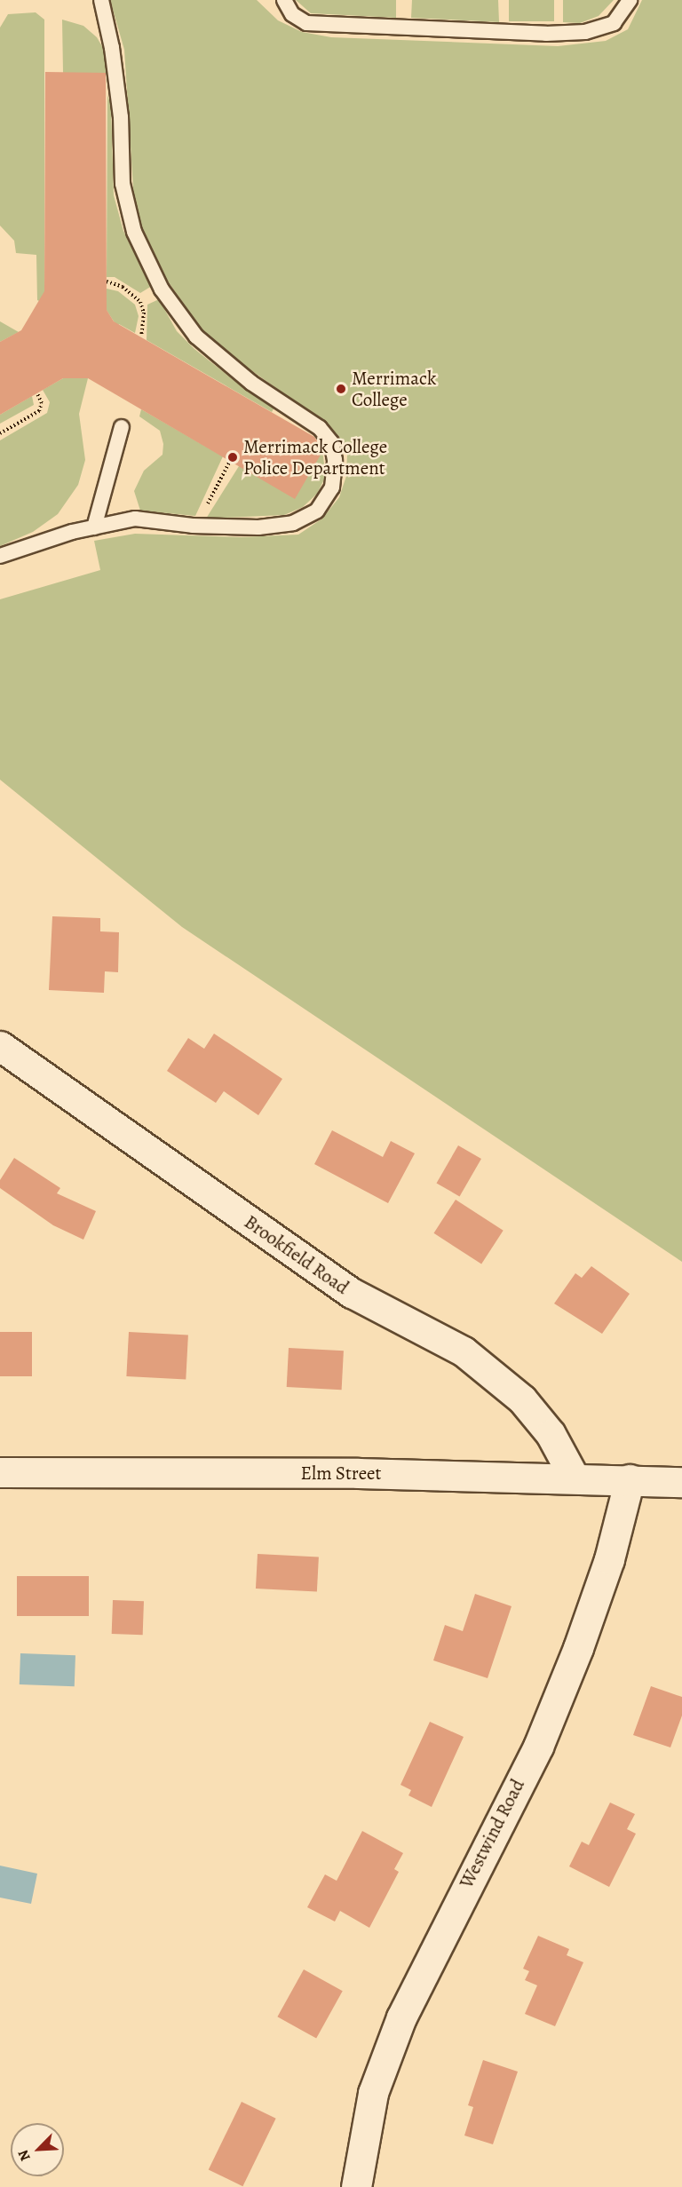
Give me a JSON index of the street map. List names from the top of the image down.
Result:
{
  "streets": {
    "street": ["Brookfield Road", "Elm Street", "Westwind Road"]
  },
  "crossings": [
    ["Brookfield Road", "Elm Street"],
    ["Elm Street", "Westwind Road"]
  ],
  "places": ["Merrimack College", "Merrimack College Police Department"],
  "north": "bottom left"
}
